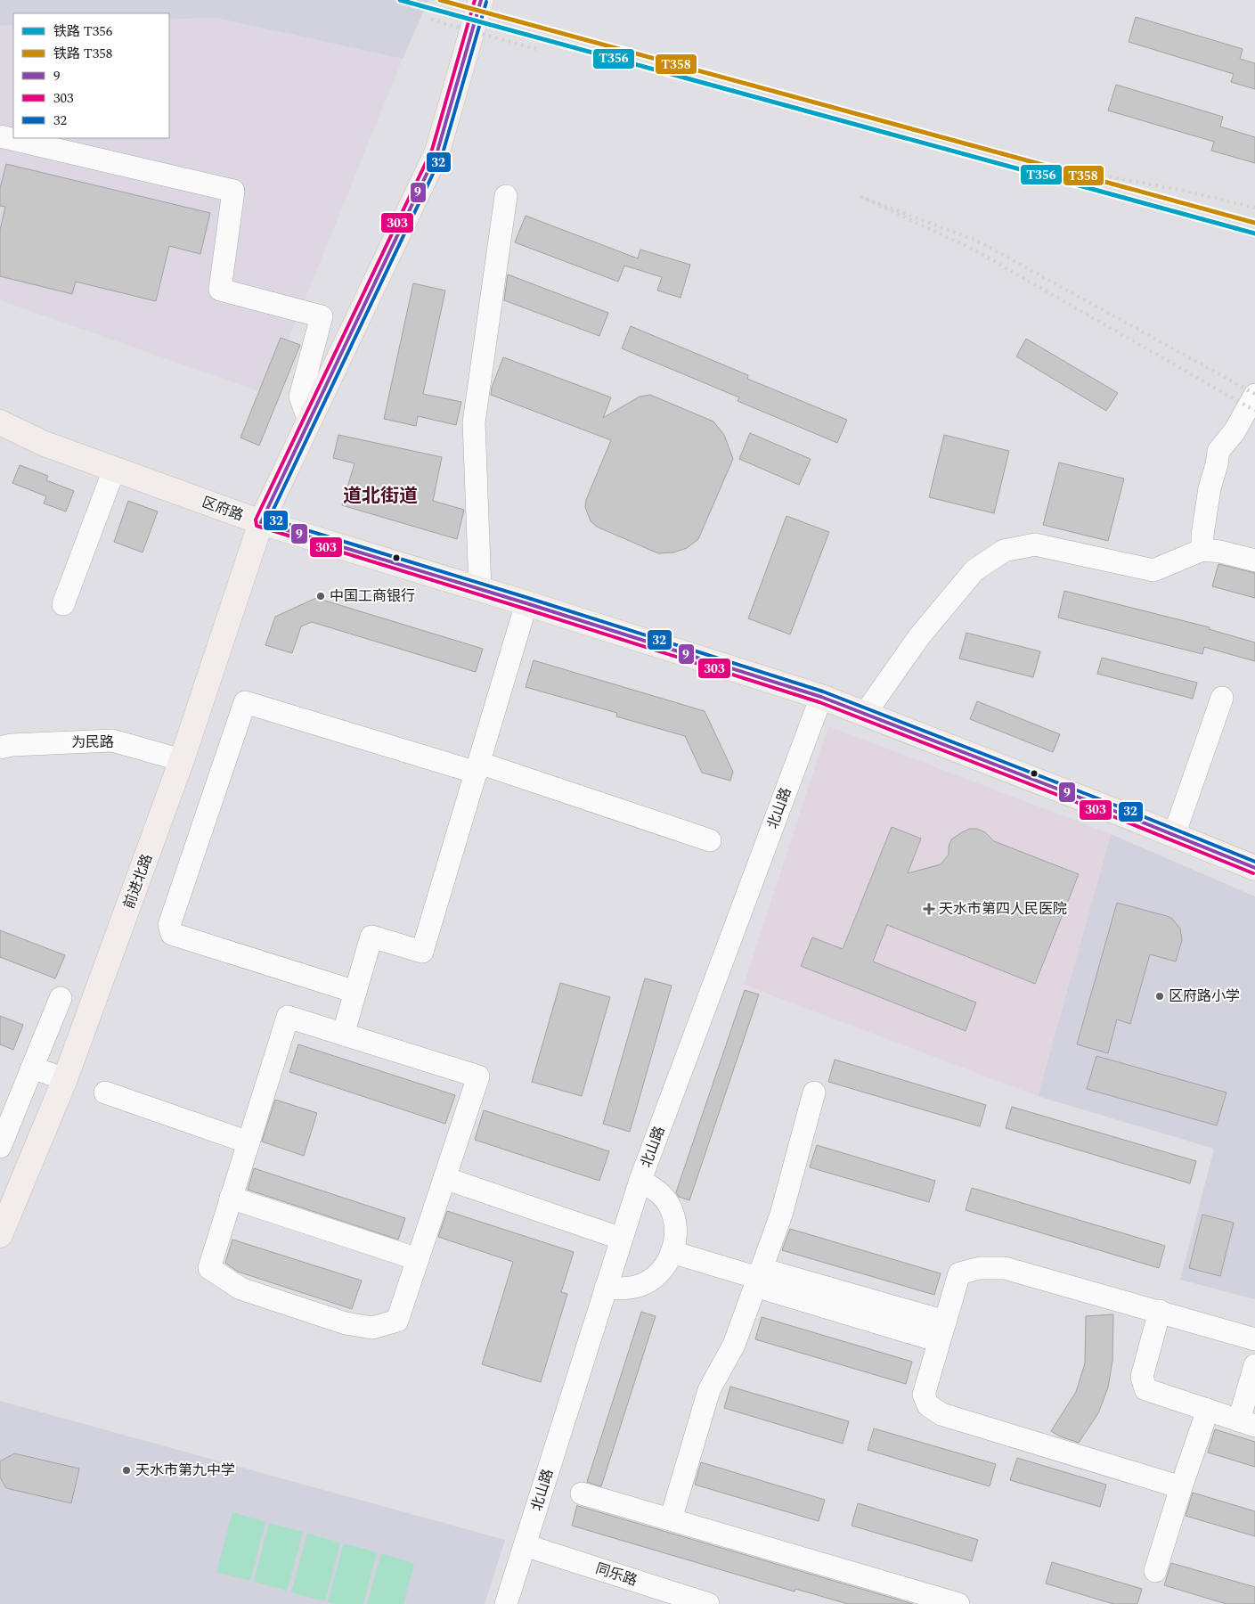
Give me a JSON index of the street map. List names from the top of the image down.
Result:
{
  "streets": {
    "main road": ["区府路", "前进北路"],
    "street": ["为民路", "北山路", "同乐路"]
  },
  "crossings": [
    ["区府路", "北山路"],
    ["区府路", "前进北路"],
    ["为民路", "前进北路"],
    ["北山路", "同乐路"]
  ],
  "districts": ["道北街道"],
  "places": {
    "other": ["中国工商银行", "区府路小学", "天水市第九中学"],
    "health": ["天水市第四人民医院"]
  },
  "lines": [
    "rail line T356",
    "rail line T358",
    "transit line 9",
    "transit line 303",
    "transit line 32"
  ],
  "legend": [
    "铁路 T356",
    "铁路 T358",
    "9",
    "303",
    "32"
  ]
}
